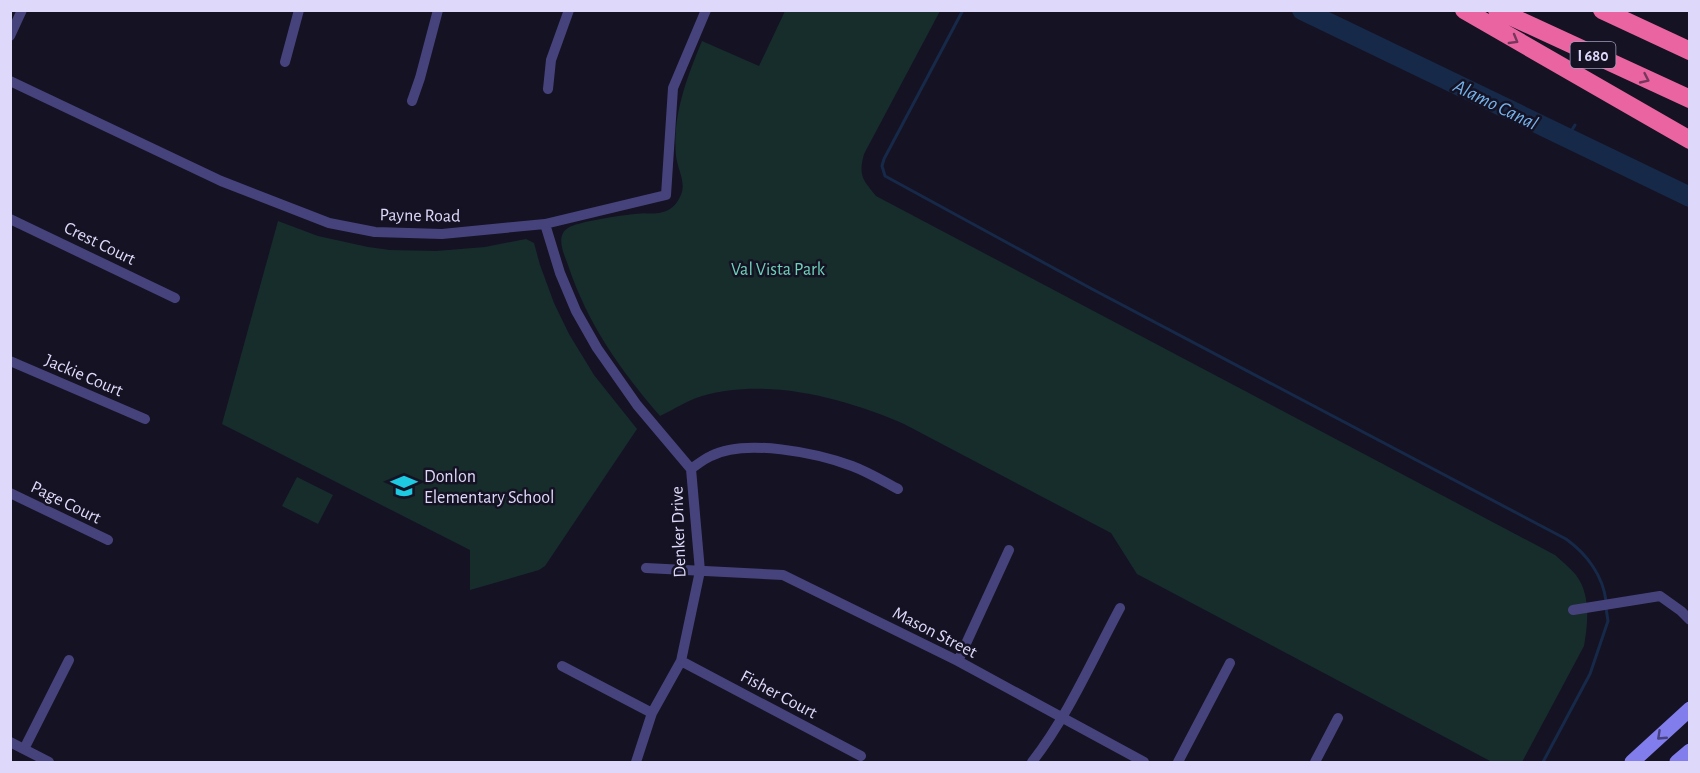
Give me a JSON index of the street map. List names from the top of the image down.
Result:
{
  "streets": {
    "highway": ["I 680"],
    "street": [
      "Payne Road",
      "Crest Court",
      "Jackie Court",
      "Page Court",
      "Denker Drive",
      "Mason Street",
      "Fisher Court"
    ]
  },
  "crossings": [
    ["Payne Road", "Denker Drive"],
    ["Denker Drive", "Mason Street"],
    ["Denker Drive", "Fisher Court"]
  ],
  "water": ["Alamo Canal"],
  "parks": ["Val Vista Park"],
  "places": {
    "school or university": ["Donlon Elementary School"]
  }
}
